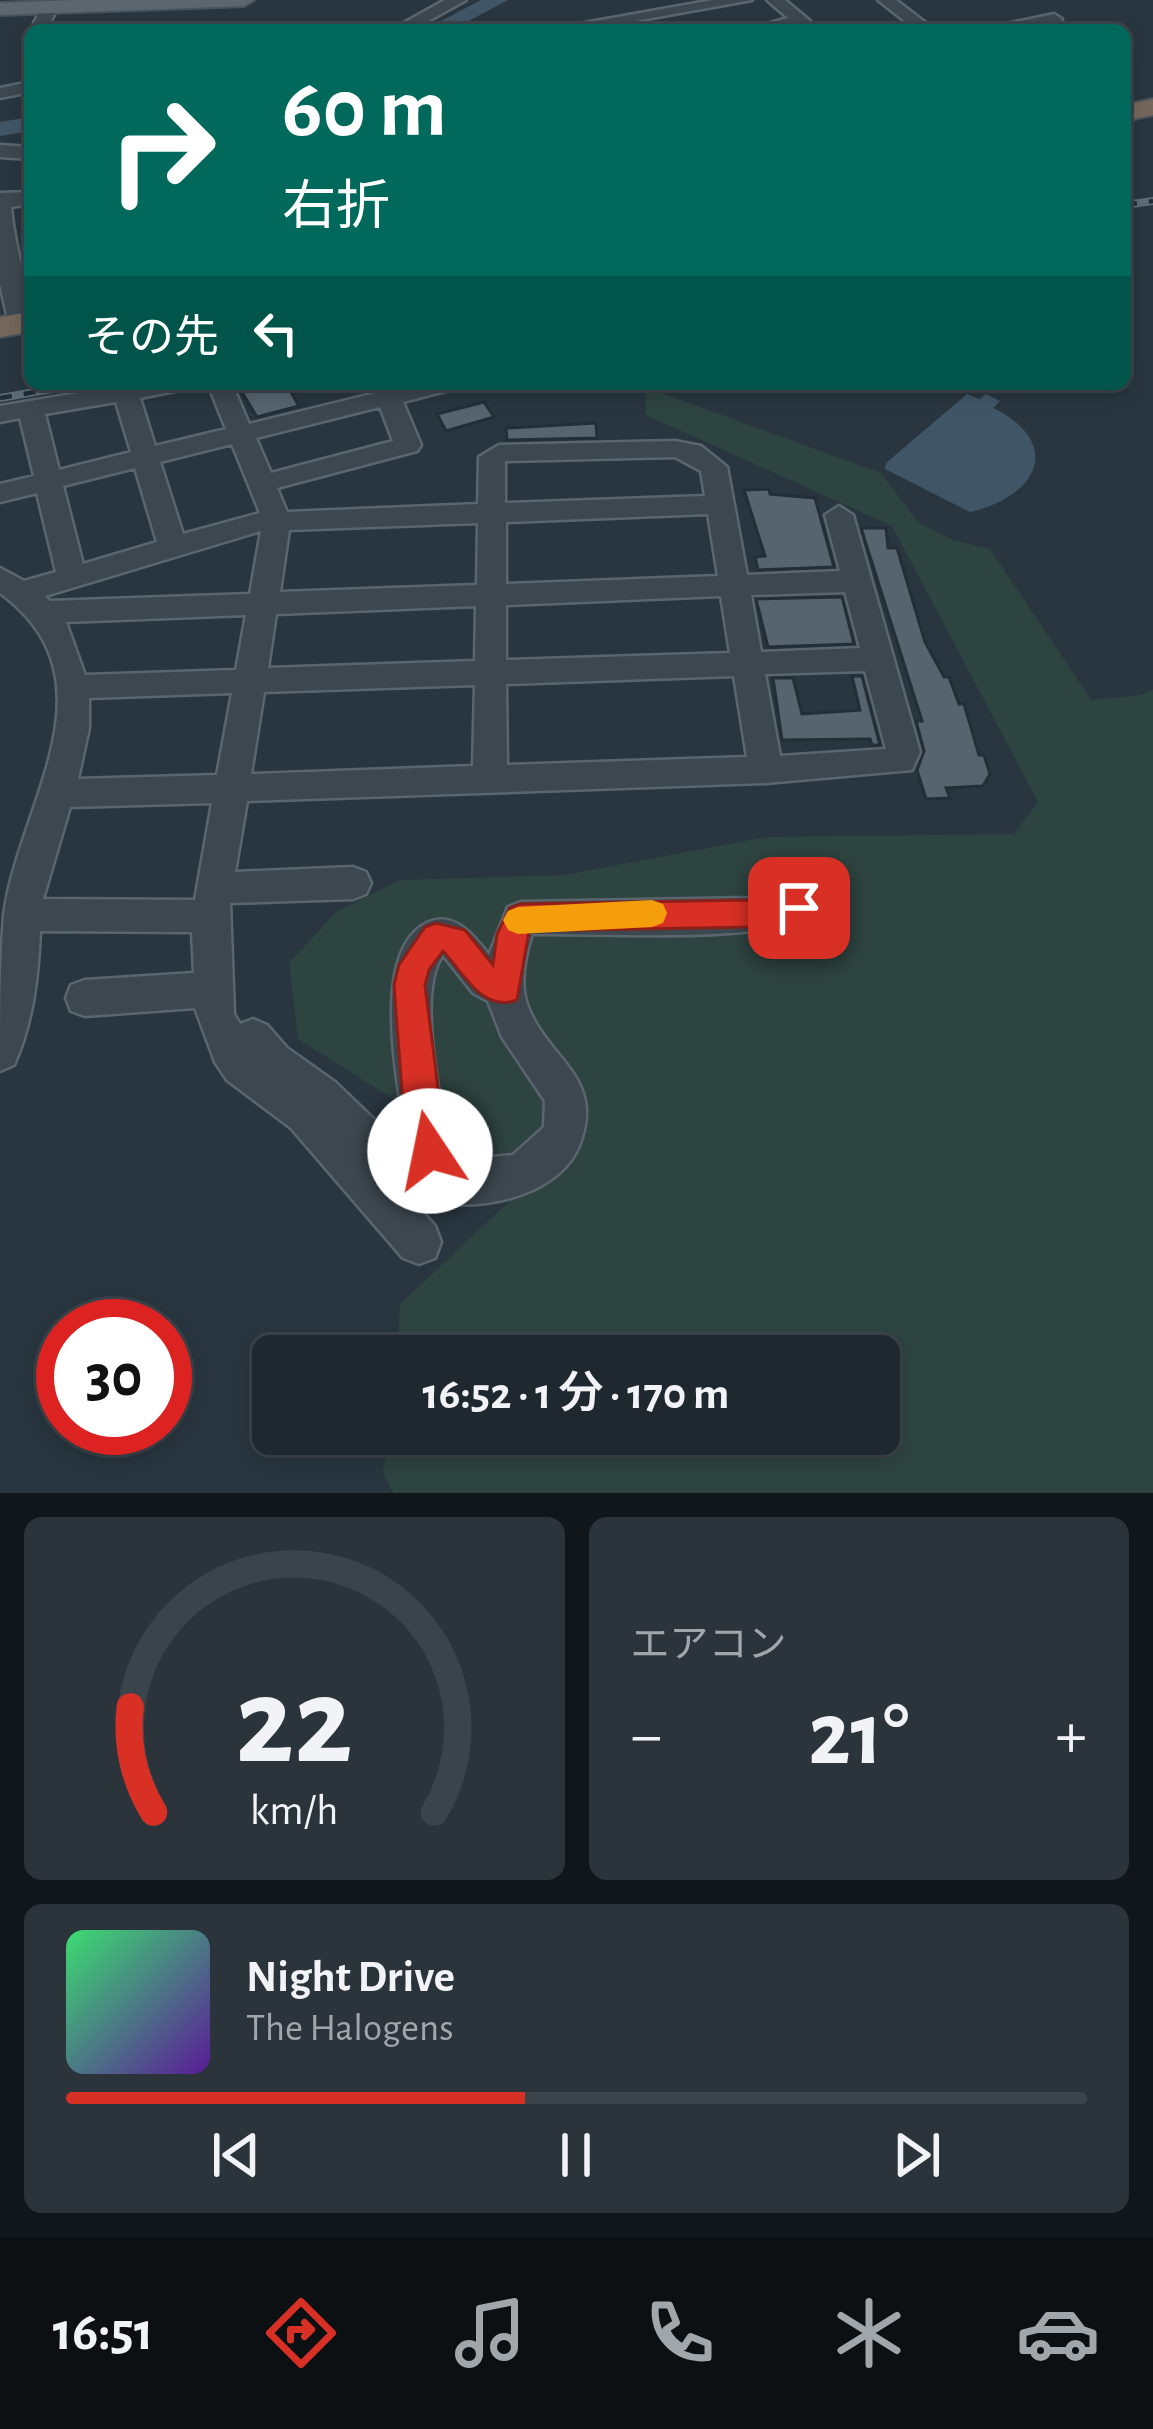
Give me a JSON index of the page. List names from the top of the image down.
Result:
{
  "page": {
    "turn": ["60 m", "右折"],
    "then": "その先",
    "limit": "30",
    "trip": "16:52 · 1 分 · 170 m",
    "tile": "エアコン",
    "heat": ["−", "21°", "+"],
    "song": ["Night Drive", "The Halogens"],
    "tabs": "16:51",
    "gauge": ["22", "km/h"]
  }
}
